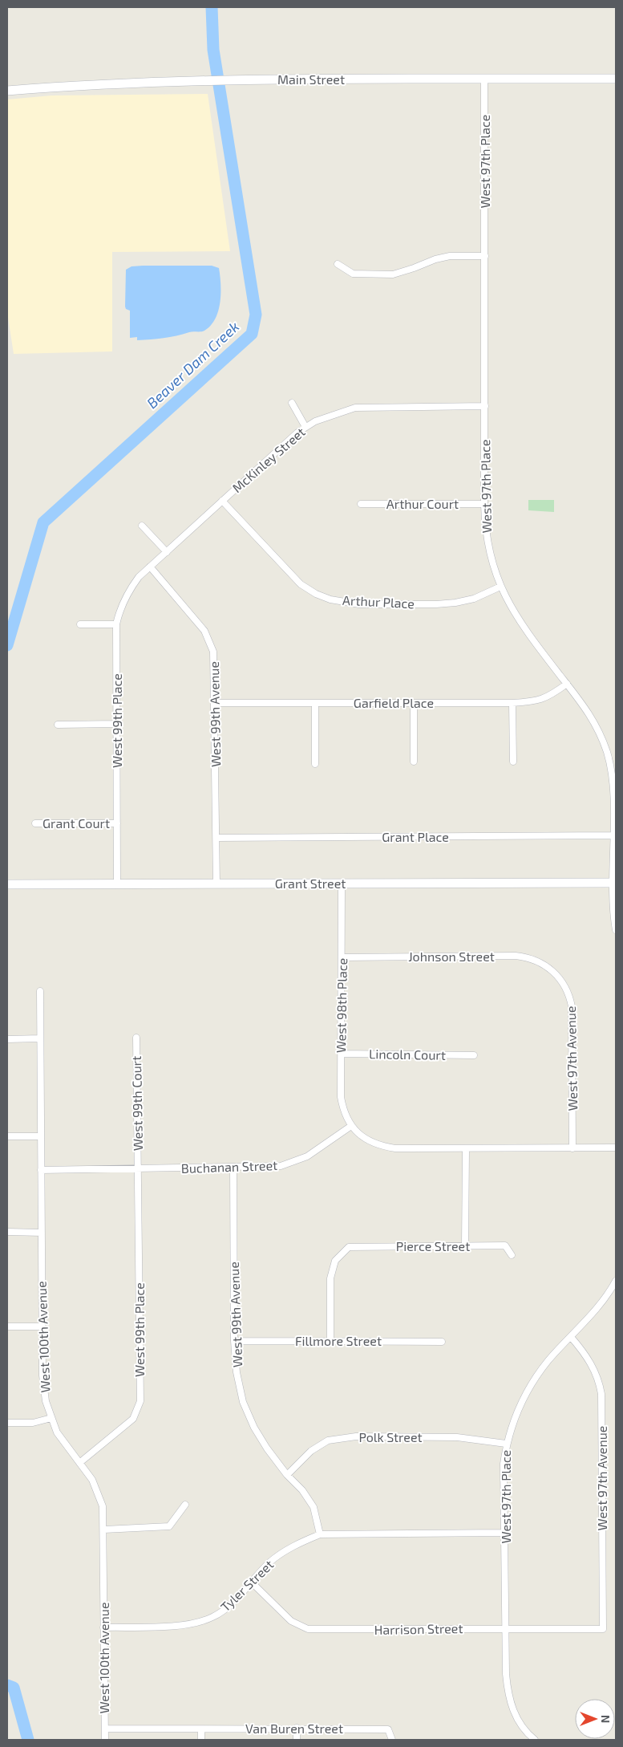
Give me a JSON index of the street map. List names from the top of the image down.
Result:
{
  "streets": {
    "main road": ["Main Street", "Grant Street"],
    "street": [
      "West 97th Place",
      "McKinley Street",
      "Arthur Court",
      "Arthur Place",
      "Garfield Place",
      "West 99th Avenue",
      "West 99th Place",
      "Grant Court",
      "Grant Place",
      "Johnson Street",
      "West 98th Place",
      "Lincoln Court",
      "West 97th Avenue",
      "West 99th Court",
      "Buchanan Street",
      "Pierce Street",
      "West 100th Avenue",
      "Fillmore Street",
      "Polk Street",
      "Tyler Street",
      "Harrison Street",
      "Van Buren Street"
    ]
  },
  "crossings": [
    ["Main Street", "West 97th Place"],
    ["West 97th Place", "McKinley Street"],
    ["West 97th Place", "Arthur Court"],
    ["West 97th Place", "Arthur Place"],
    ["West 97th Place", "Garfield Place"],
    ["West 97th Place", "Grant Place"],
    ["West 97th Place", "Grant Street"],
    ["West 97th Place", "West 97th Avenue"],
    ["West 97th Place", "Polk Street"],
    ["West 97th Place", "Tyler Street"],
    ["West 97th Place", "Harrison Street"],
    ["McKinley Street", "Arthur Place"],
    ["McKinley Street", "West 99th Avenue"],
    ["McKinley Street", "West 99th Place"],
    ["Garfield Place", "West 99th Avenue"],
    ["West 99th Avenue", "West 99th Place"],
    ["West 99th Avenue", "Grant Place"],
    ["West 99th Avenue", "Grant Street"],
    ["West 99th Avenue", "Buchanan Street"],
    ["West 99th Avenue", "Fillmore Street"],
    ["West 99th Avenue", "Polk Street"],
    ["West 99th Avenue", "Tyler Street"],
    ["West 99th Place", "Grant Court"],
    ["West 99th Place", "Grant Street"],
    ["West 99th Place", "West 99th Court"],
    ["West 99th Place", "Buchanan Street"],
    ["West 99th Place", "West 100th Avenue"],
    ["Grant Street", "West 98th Place"],
    ["Johnson Street", "West 98th Place"],
    ["Johnson Street", "West 97th Avenue"],
    ["West 98th Place", "Lincoln Court"],
    ["West 98th Place", "Buchanan Street"],
    ["West 97th Avenue", "Harrison Street"],
    ["West 99th Court", "Buchanan Street"],
    ["Buchanan Street", "West 100th Avenue"],
    ["Pierce Street", "Fillmore Street"],
    ["West 100th Avenue", "Tyler Street"],
    ["West 100th Avenue", "Van Buren Street"],
    ["Tyler Street", "Harrison Street"]
  ],
  "water": ["Beaver Dam Creek"],
  "north": "right"
}
